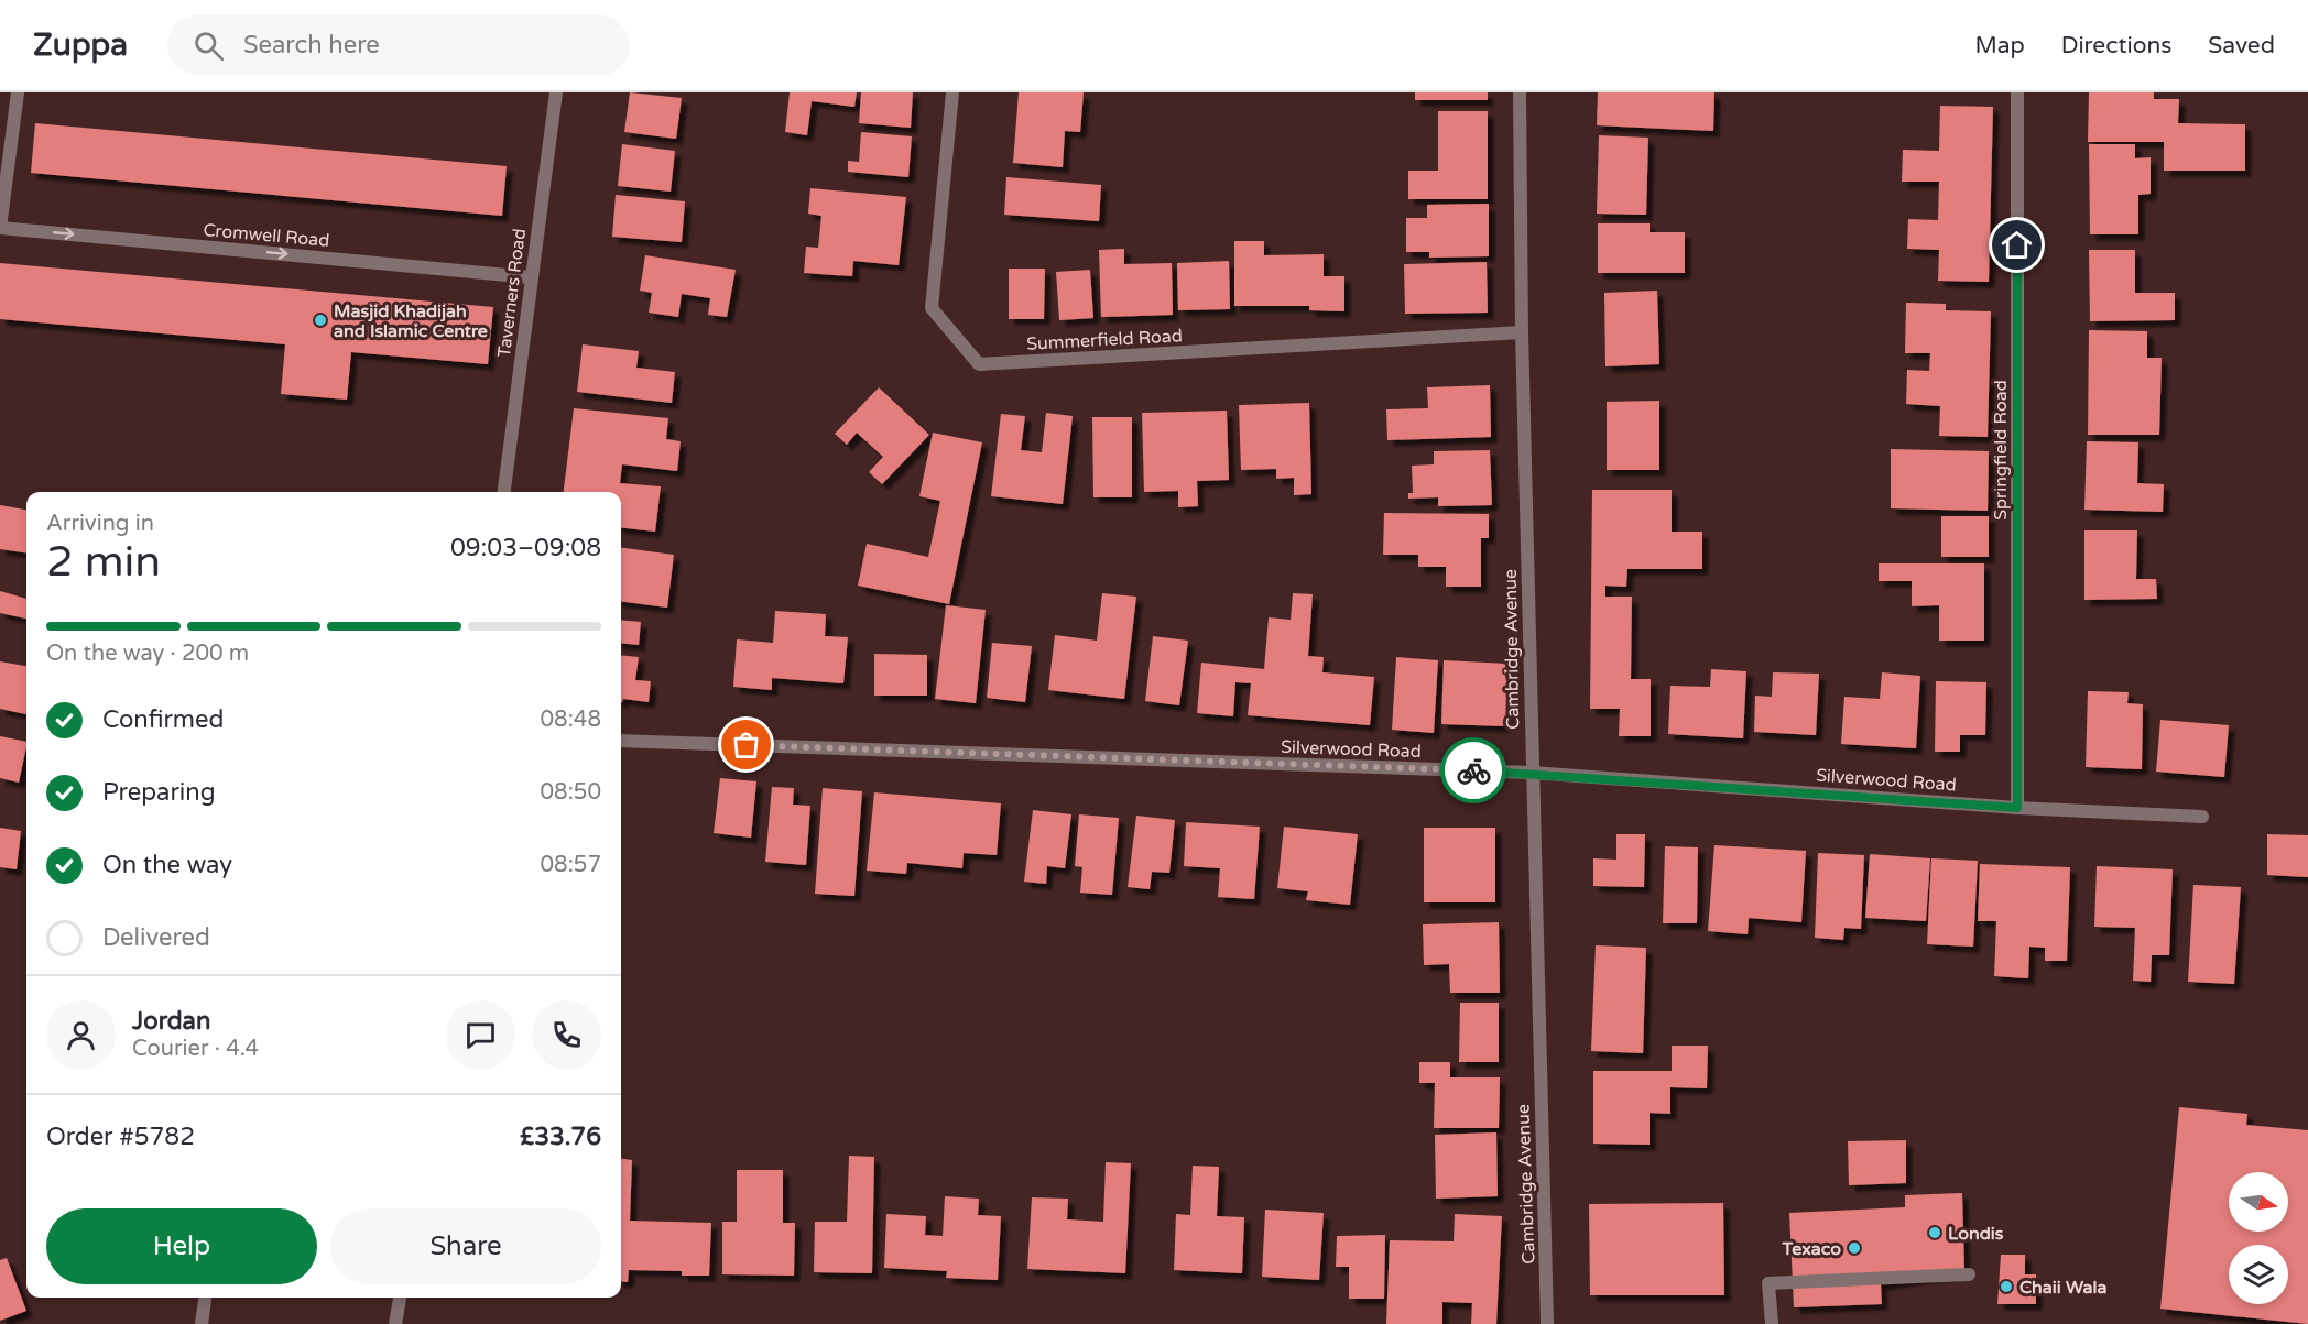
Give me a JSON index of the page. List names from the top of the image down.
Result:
{
  "streets": {
    "street": [
      "Cromwell Road",
      "Taverners Road",
      "Summerfield Road",
      "Springfield Road",
      "Cambridge Avenue",
      "Silverwood Road"
    ]
  },
  "crossings": [
    ["Cromwell Road", "Taverners Road"],
    ["Summerfield Road", "Cambridge Avenue"],
    ["Springfield Road", "Silverwood Road"],
    ["Cambridge Avenue", "Silverwood Road"]
  ],
  "one_way": ["Cromwell Road"],
  "places": [
    "Masjid Khadijah and Islamic Centre",
    "Londis",
    "Texaco",
    "Chaii Wala"
  ],
  "north": "right",
  "page": {
    "header": "Zuppa",
    "search": "Search here",
    "nav": ["Map", "Directions", "Saved"],
    "heading": ["2 min", "Arriving in", "09:03–09:08"],
    "panel": [
      "Jordan",
      "Courier · 4.4",
      "Order #5782",
      "£33.76"
    ],
    "bar": "On the way · 200 m",
    "list": [
      ["Confirmed", "08:48"],
      ["Preparing", "08:50"],
      ["On the way", "08:57"],
      "Delivered"
    ],
    "buttons": ["Help", "Share"]
  }
}
